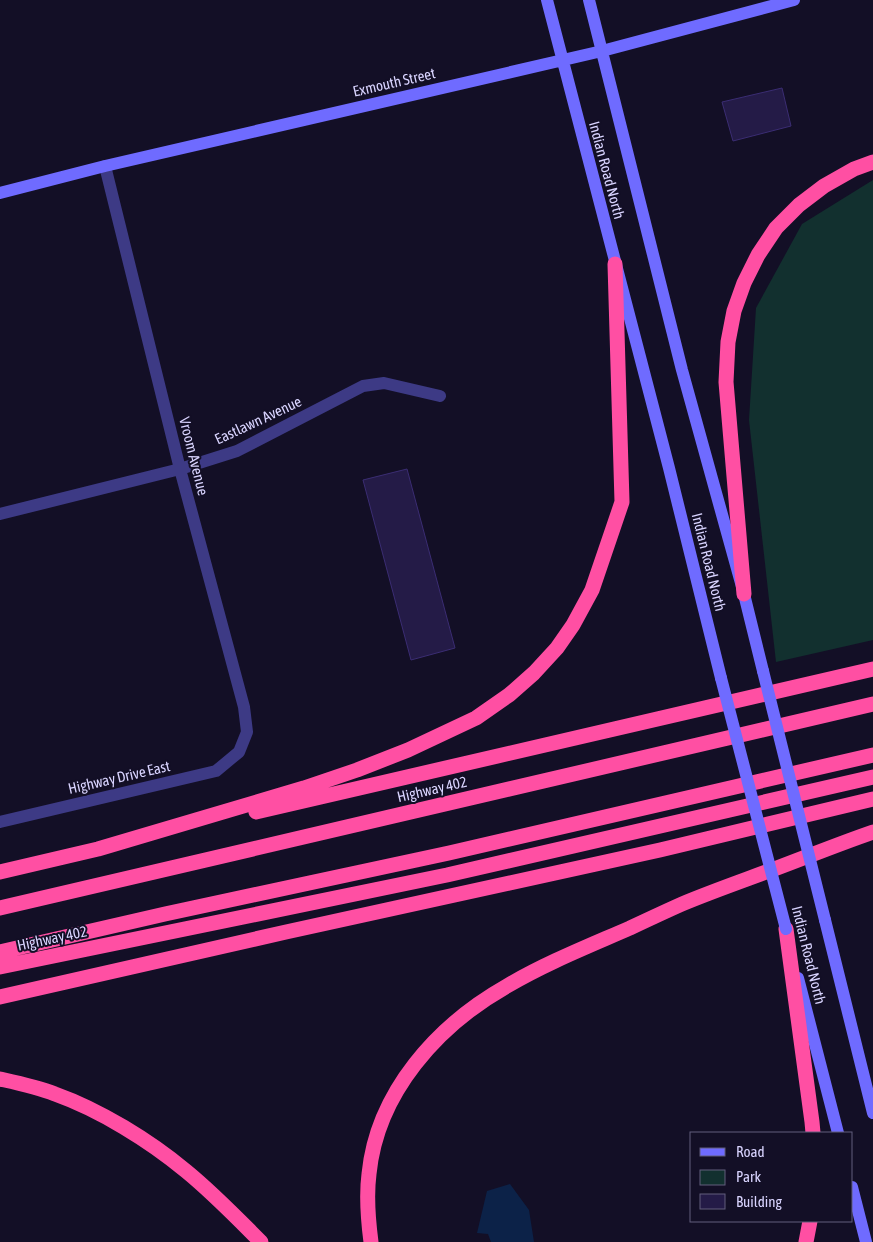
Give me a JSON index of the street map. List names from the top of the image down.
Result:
{
  "streets": {
    "highway": ["Highway 402"],
    "main road": ["Exmouth Street", "Indian Road North"],
    "street": ["Eastlawn Avenue", "Vroom Avenue", "Highway Drive East"]
  },
  "crossings": [
    ["Exmouth Street", "Indian Road North"],
    ["Exmouth Street", "Vroom Avenue"],
    ["Eastlawn Avenue", "Vroom Avenue"],
    ["Vroom Avenue", "Highway Drive East"]
  ],
  "legend": ["Road", "Park", "Building"]
}
